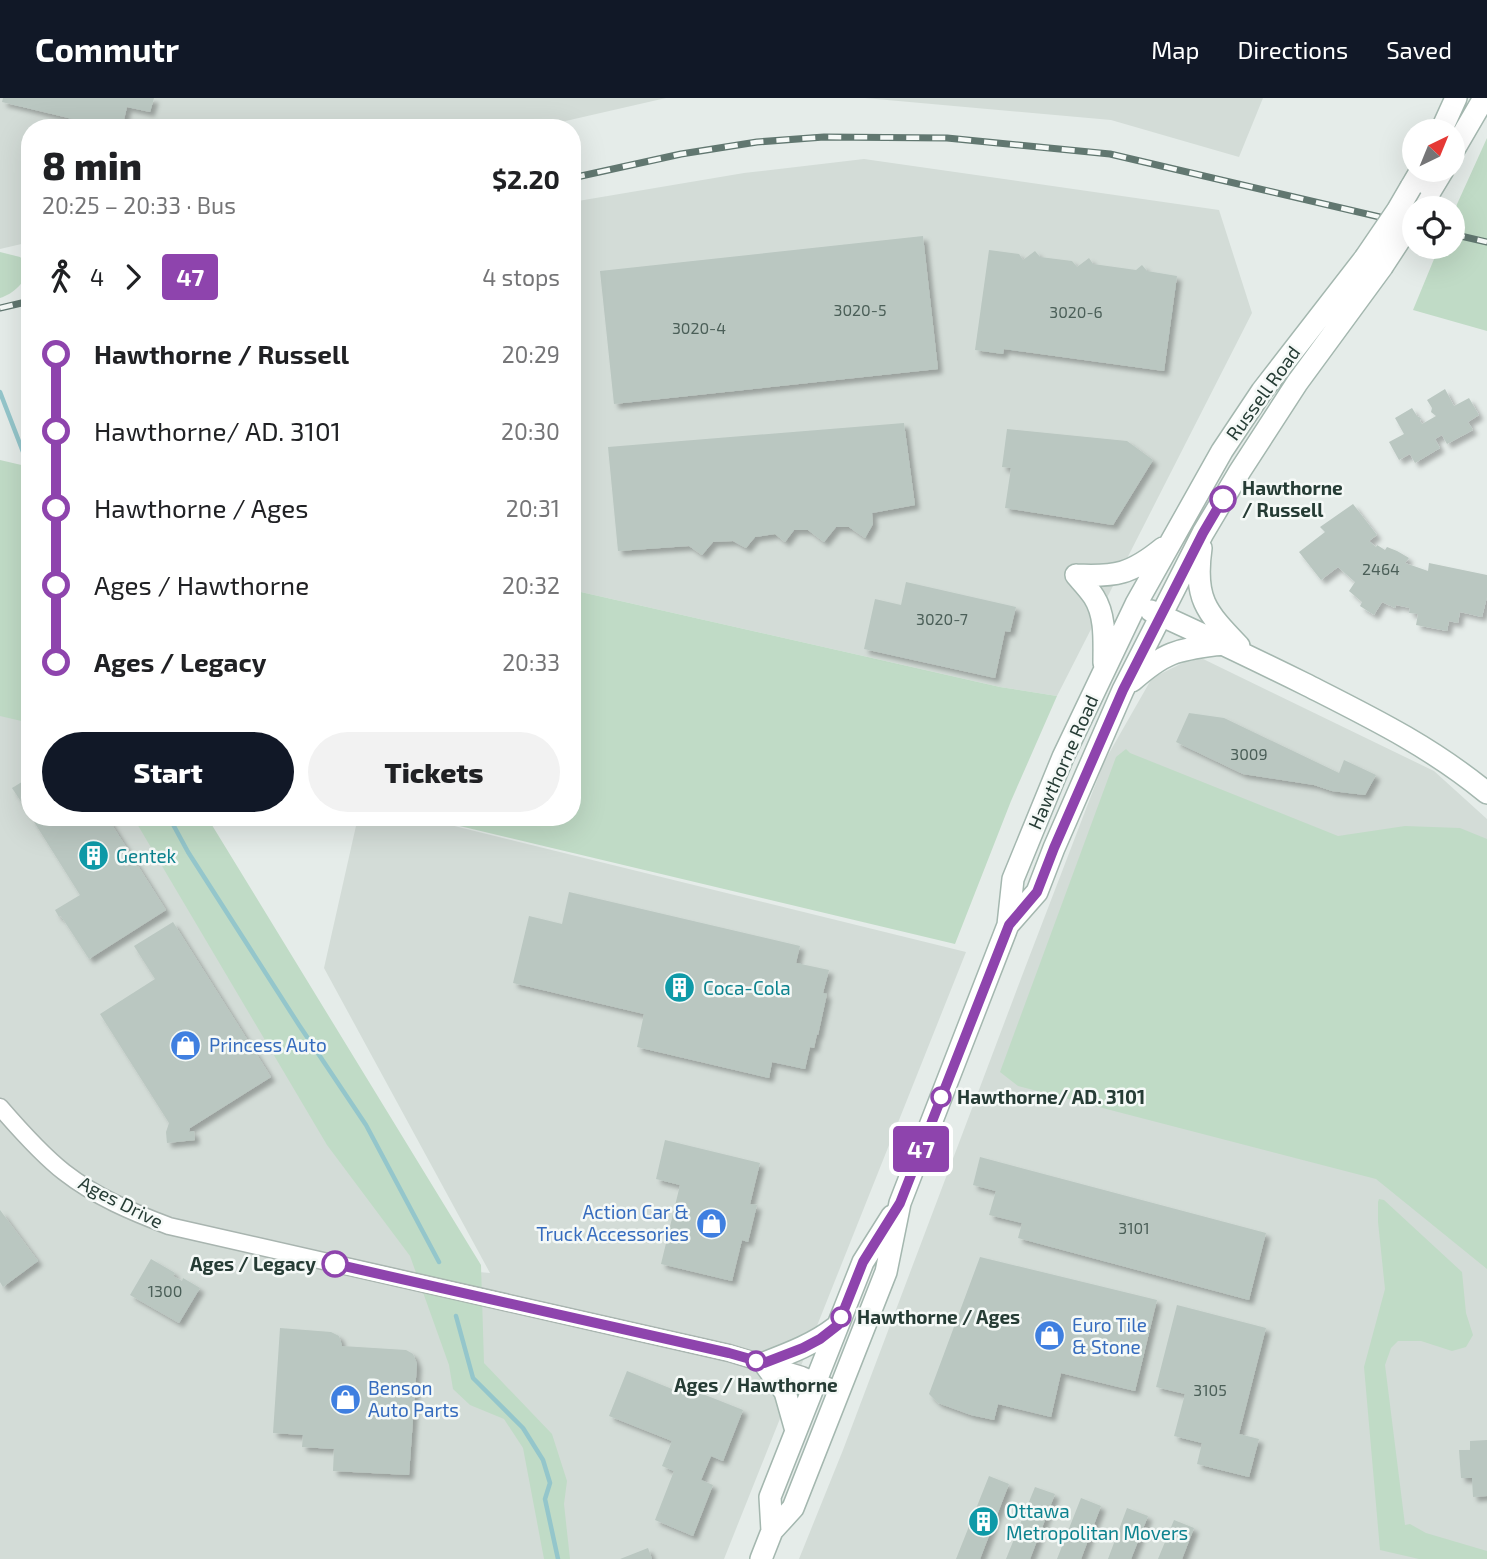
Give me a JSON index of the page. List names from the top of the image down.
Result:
{
  "streets": {
    "main road": ["Russell Road", "Hawthorne Road"],
    "street": ["Ages Drive"]
  },
  "crossings": [
    ["Russell Road", "Hawthorne Road"],
    ["Hawthorne Road", "Ages Drive"]
  ],
  "places": {
    "other": [
      "Hawthorne / Russell",
      "Hawthorne/ AD. 3101",
      "Ages / Legacy",
      "Hawthorne / Ages",
      "Ages / Hawthorne"
    ],
    "building": ["Gentek", "Coca-Cola", "Ottawa Metropolitan Movers"],
    "shop": [
      "Princess Auto",
      "Action Car & Truck Accessories",
      "Euro Tile & Stone",
      "Benson Auto Parts"
    ]
  },
  "lines": ["bus line 47"],
  "house_numbers": [
    "3020-5",
    "3020-6",
    "3020-4",
    "2464",
    "3020-7",
    "3009",
    "3101",
    "1300",
    "3105"
  ],
  "north": "top right",
  "page": {
    "header": "Commutr",
    "nav": ["Map", "Directions", "Saved"],
    "on_map": "47",
    "heading": ["8 min", "20:25 – 20:33 · Bus", "$2.20"],
    "legs": ["4", "47", "4 stops"],
    "list": [
      {
        "name": "Hawthorne / Russell",
        "value": "20:29"
      },
      {
        "name": "Hawthorne/ AD. 3101",
        "value": "20:30"
      },
      {
        "name": "Hawthorne / Ages",
        "value": "20:31"
      },
      {
        "name": "Ages / Hawthorne",
        "value": "20:32"
      },
      {
        "name": "Ages / Legacy",
        "value": "20:33"
      }
    ],
    "buttons": ["Start", "Tickets"]
  }
}
